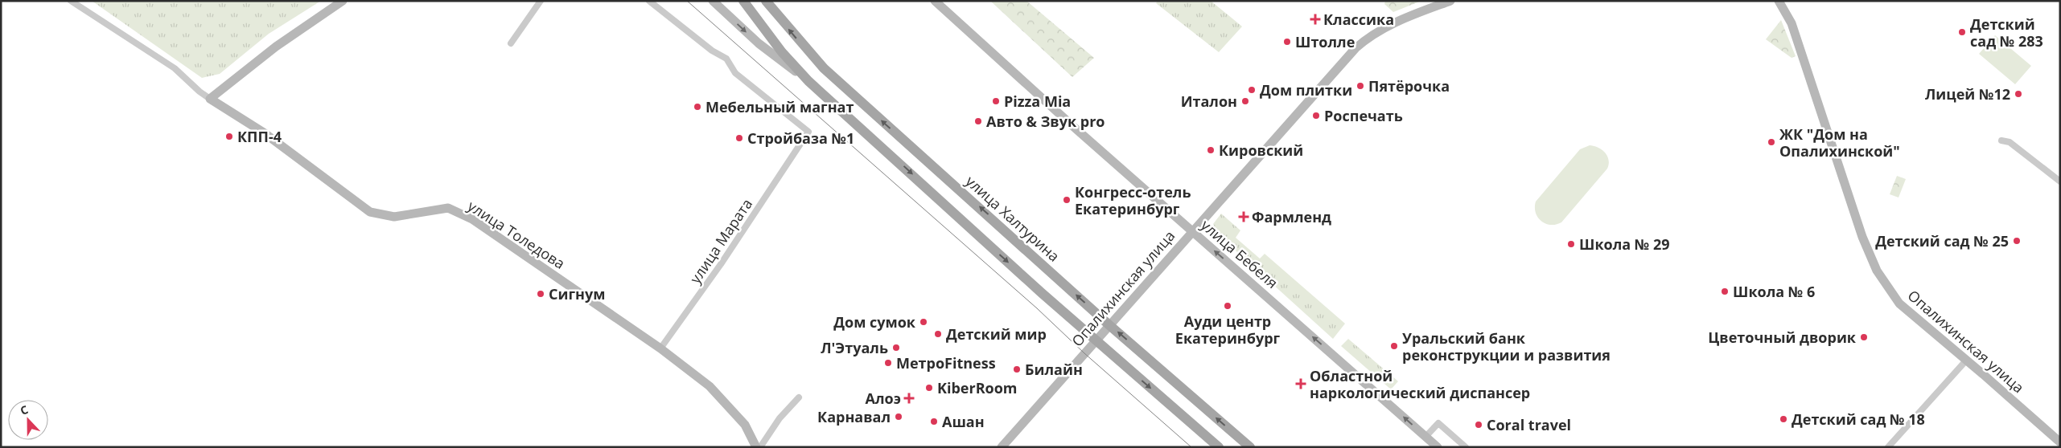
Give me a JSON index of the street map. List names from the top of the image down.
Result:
{
  "streets": {
    "main road": ["улица Халтурина"],
    "street": [
      "улица Толедова",
      "улица Марата",
      "улица Бебеля",
      "Опалихинская улица"
    ]
  },
  "crossings": [
    ["улица Халтурина", "Опалихинская улица"],
    ["улица Толедова", "улица Марата"],
    ["улица Бебеля", "Опалихинская улица"]
  ],
  "one_way": ["улица Бебеля"],
  "places": {
    "health": [
      "Классика",
      "Фармленд",
      "Областной наркологический диспансер",
      "Алоэ"
    ],
    "other": [
      "Детский сад № 283",
      "Штолле",
      "Пятёрочка",
      "Дом плитки",
      "Лицей №12",
      "Pizza Mia",
      "Италон",
      "Мебельный магнат",
      "Роспечать",
      "Авто & Звук pro",
      "КПП-4",
      "Стройбаза №1",
      "ЖК \"Дом на Опалихинской\"",
      "Кировский",
      "Конгресс-отель Екатеринбург",
      "Детский сад № 25",
      "Школа № 29",
      "Школа № 6",
      "Сигнум",
      "Ауди центр Екатеринбург",
      "Дом сумок",
      "Детский мир",
      "Цветочный дворик",
      "Уральский банк реконструкции и развития",
      "Л'Этуаль",
      "МетроFitness",
      "Билайн",
      "KiberRoom",
      "Карнавал",
      "Детский сад № 18",
      "Ашан",
      "Coral travel"
    ]
  },
  "north": "top"
}
